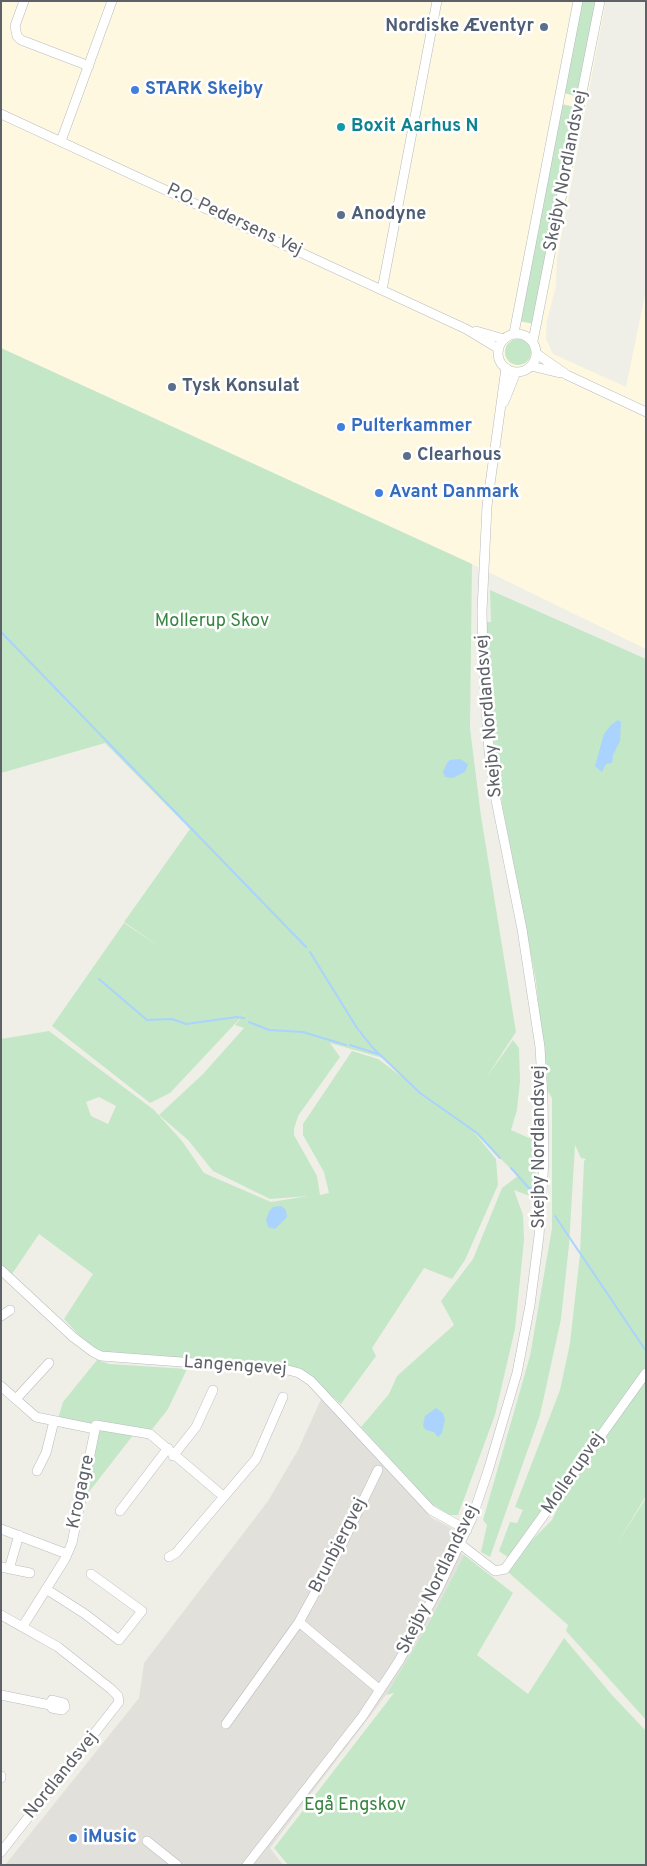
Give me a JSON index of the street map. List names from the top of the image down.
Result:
{
  "streets": {
    "street": [
      "Skejby Nordlandsvej",
      "P.O. Pedersens Vej",
      "Langengevej",
      "Mollerupvej",
      "Krogagre",
      "Brunbjergvej",
      "Nordlandsvej"
    ]
  },
  "crossings": [
    ["Skejby Nordlandsvej", "P.O. Pedersens Vej"],
    ["Skejby Nordlandsvej", "Langengevej"],
    ["Skejby Nordlandsvej", "Mollerupvej"],
    ["Krogagre", "Nordlandsvej"]
  ],
  "parks": ["Mollerup Skov", "Egå Engskov"],
  "places": [
    "Nordiske Æventyr",
    "STARK Skejby",
    "Boxit Aarhus N",
    "Anodyne",
    "Tysk Konsulat",
    "Pulterkammer",
    "Clearhous",
    "Avant Danmark",
    "iMusic"
  ]
}
